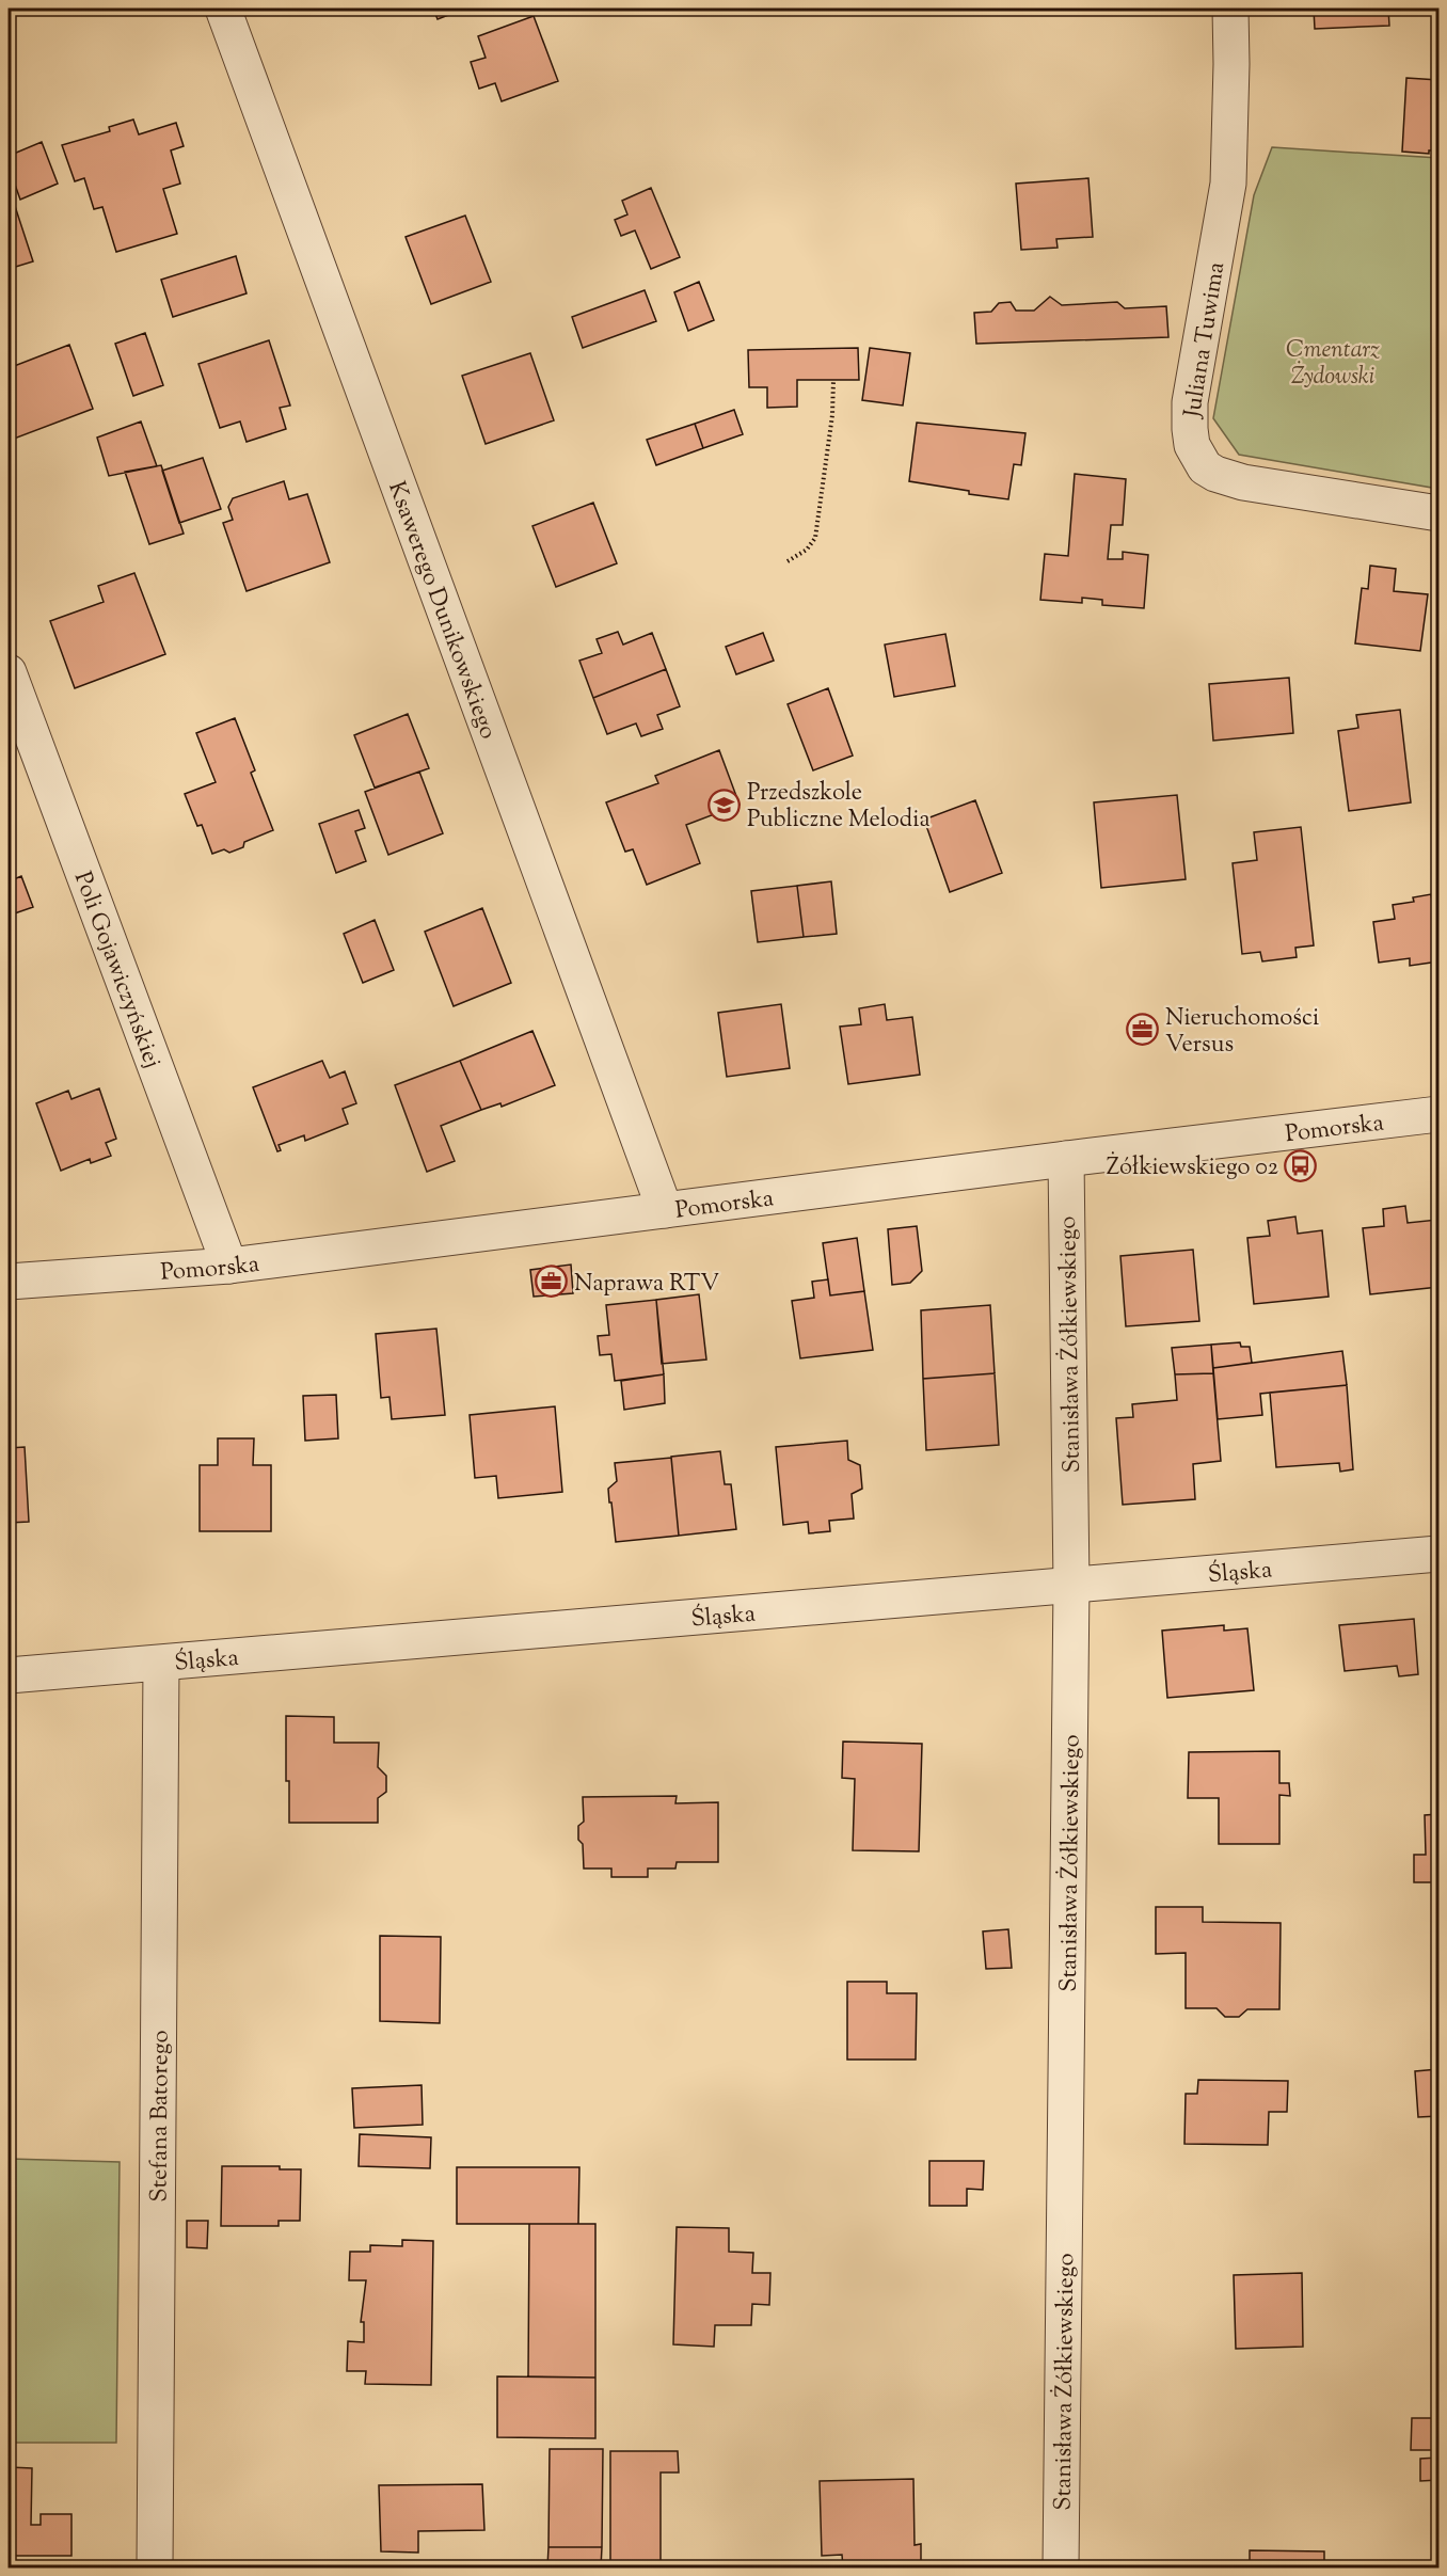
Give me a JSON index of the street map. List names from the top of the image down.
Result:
{
  "streets": {
    "street": [
      "Juliana Tuwima",
      "Ksawerego Dunikowskiego",
      "Poli Gojawiczyńskiej",
      "Pomorska",
      "Stanisława Żółkiewskiego",
      "Śląska",
      "Stefana Batorego"
    ]
  },
  "crossings": [
    ["Ksawerego Dunikowskiego", "Pomorska"],
    ["Poli Gojawiczyńskiej", "Pomorska"],
    ["Pomorska", "Stanisława Żółkiewskiego"],
    ["Stanisława Żółkiewskiego", "Śląska"],
    ["Śląska", "Stefana Batorego"]
  ],
  "parks": ["Cmentarz Żydowski"],
  "places": {
    "school or university": ["Przedszkole Publiczne Melodia"],
    "office": ["Nieruchomości Versus", "Naprawa RTV"],
    "bus stop": ["Żółkiewskiego 02"]
  }
}
